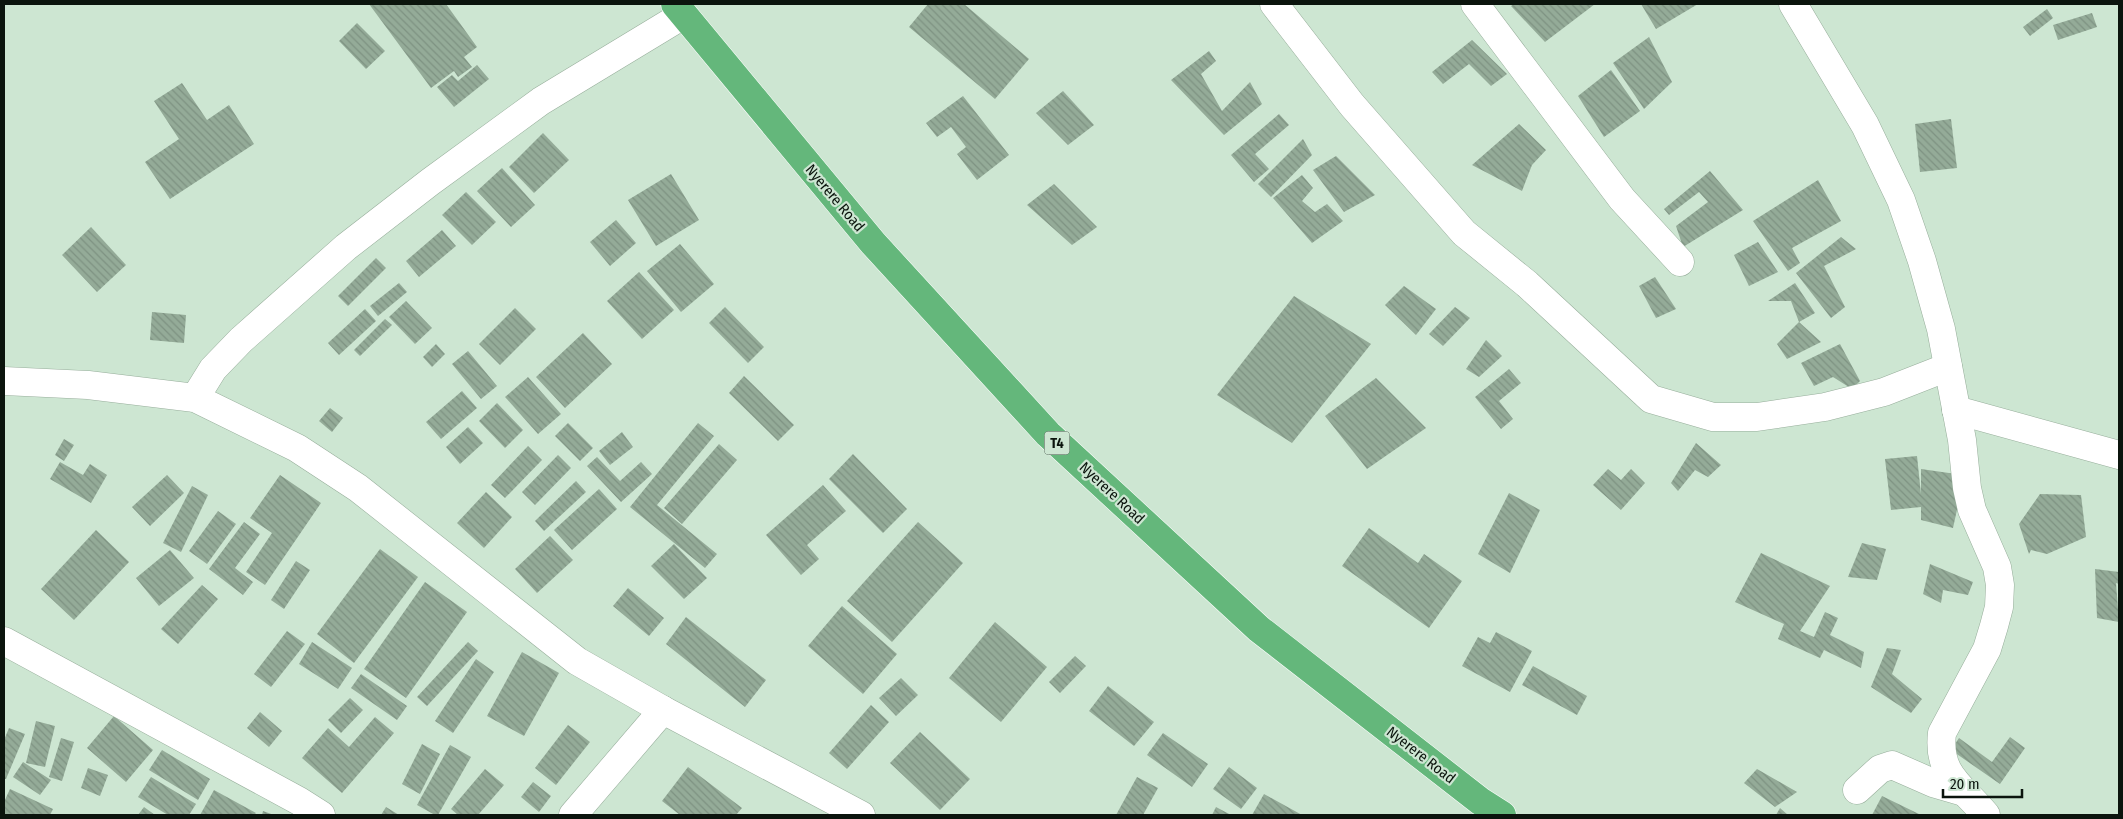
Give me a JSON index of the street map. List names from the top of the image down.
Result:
{
  "streets": {
    "highway": ["Nyerere Road", "T4"]
  },
  "scale_bar": "20 m"
}
